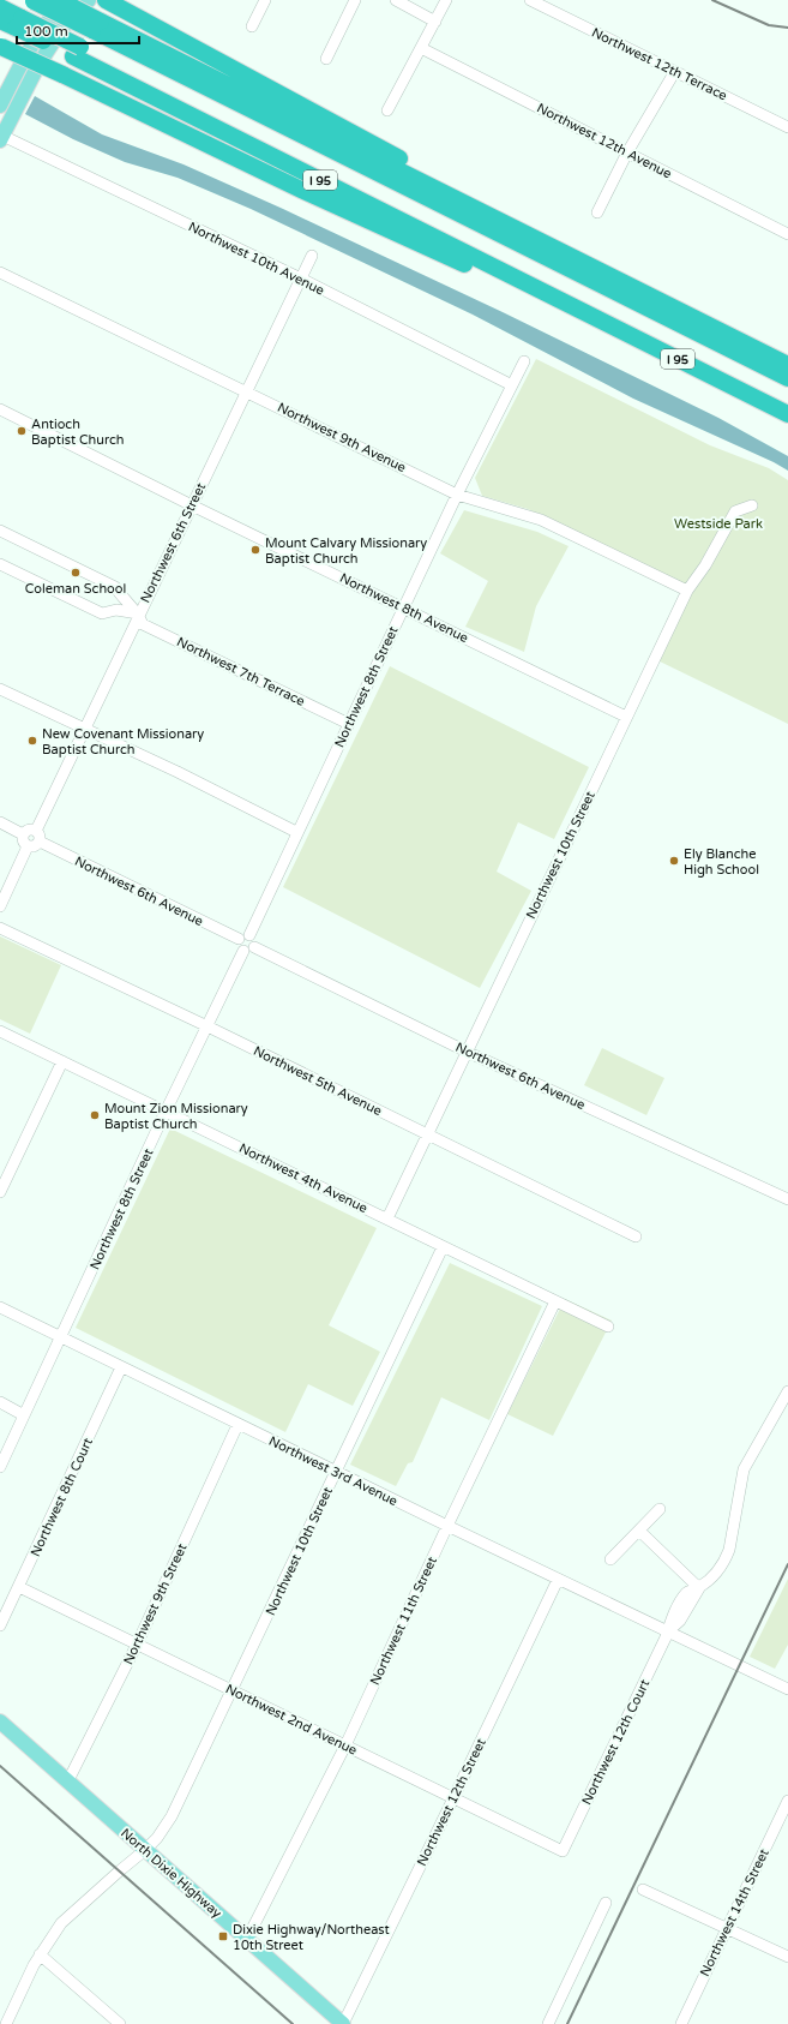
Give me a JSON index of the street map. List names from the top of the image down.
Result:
{
  "streets": {
    "highway": ["I 95"],
    "main road": ["North Dixie Highway"],
    "street": [
      "Northwest 12th Terrace",
      "Northwest 12th Avenue",
      "Northwest 10th Avenue",
      "Northwest 9th Avenue",
      "Northwest 6th Street",
      "Northwest 8th Avenue",
      "Northwest 7th Terrace",
      "Northwest 8th Street",
      "Northwest 10th Street",
      "Northwest 6th Avenue",
      "Northwest 5th Avenue",
      "Northwest 4th Avenue",
      "Northwest 3rd Avenue",
      "Northwest 8th Court",
      "Northwest 9th Street",
      "Northwest 11th Street",
      "Northwest 2nd Avenue",
      "Northwest 12th Court",
      "Northwest 12th Street",
      "Northwest 14th Street"
    ]
  },
  "crossings": [
    ["Northwest 10th Avenue", "Northwest 6th Street"],
    ["Northwest 10th Avenue", "Northwest 8th Street"],
    ["Northwest 9th Avenue", "Northwest 6th Street"],
    ["Northwest 9th Avenue", "Northwest 8th Street"],
    ["Northwest 9th Avenue", "Northwest 10th Street"],
    ["Northwest 6th Street", "Northwest 8th Avenue"],
    ["Northwest 6th Street", "Northwest 7th Terrace"],
    ["Northwest 6th Street", "Northwest 6th Avenue"],
    ["Northwest 8th Avenue", "Northwest 8th Street"],
    ["Northwest 8th Avenue", "Northwest 10th Street"],
    ["Northwest 7th Terrace", "Northwest 8th Street"],
    ["Northwest 8th Street", "Northwest 6th Avenue"],
    ["Northwest 8th Street", "Northwest 5th Avenue"],
    ["Northwest 8th Street", "Northwest 4th Avenue"],
    ["Northwest 8th Street", "Northwest 3rd Avenue"],
    ["Northwest 10th Street", "Northwest 6th Avenue"],
    ["Northwest 10th Street", "Northwest 5th Avenue"],
    ["Northwest 10th Street", "Northwest 4th Avenue"],
    ["Northwest 10th Street", "Northwest 3rd Avenue"],
    ["Northwest 10th Street", "Northwest 2nd Avenue"],
    ["Northwest 10th Street", "North Dixie Highway"],
    ["Northwest 4th Avenue", "Northwest 11th Street"],
    ["Northwest 3rd Avenue", "Northwest 8th Court"],
    ["Northwest 3rd Avenue", "Northwest 9th Street"],
    ["Northwest 3rd Avenue", "Northwest 11th Street"],
    ["Northwest 3rd Avenue", "Northwest 12th Court"],
    ["Northwest 3rd Avenue", "Northwest 12th Street"],
    ["Northwest 8th Court", "Northwest 2nd Avenue"],
    ["Northwest 9th Street", "Northwest 2nd Avenue"],
    ["Northwest 9th Street", "North Dixie Highway"],
    ["Northwest 11th Street", "Northwest 2nd Avenue"],
    ["Northwest 11th Street", "North Dixie Highway"],
    ["Northwest 2nd Avenue", "Northwest 12th Court"],
    ["Northwest 2nd Avenue", "Northwest 12th Street"],
    ["Northwest 12th Street", "North Dixie Highway"]
  ],
  "parks": ["Westside Park"],
  "places": {
    "other": [
      "Antioch Baptist Church",
      "Mount Calvary Missionary Baptist Church",
      "Coleman School",
      "New Covenant Missionary Baptist Church",
      "Ely Blanche High School",
      "Mount Zion Missionary Baptist Church"
    ],
    "transit": ["Dixie Highway/Northeast 10th Street"]
  },
  "scale_bar": "100 m"
}
